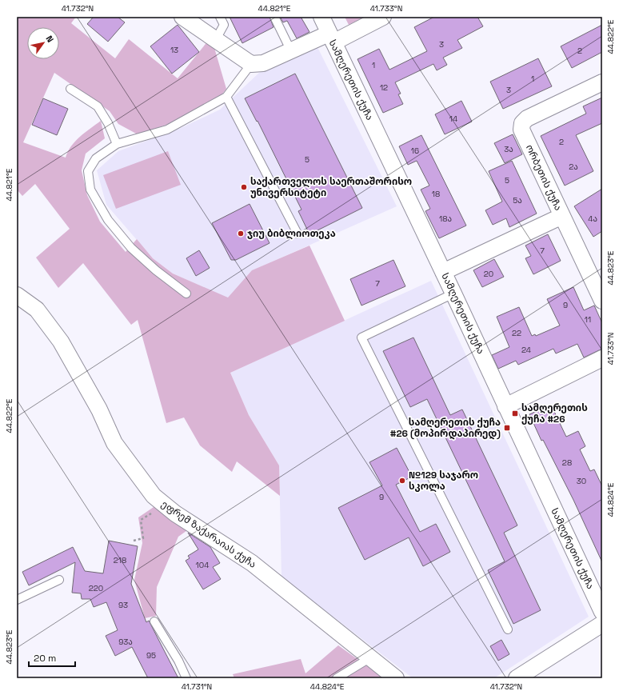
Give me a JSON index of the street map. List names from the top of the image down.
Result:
{
  "streets": {
    "street": ["სამღერეთის ქუჩა", "ორბეთის ქუჩა", "ეფრემ ზაქარაიას ქუჩა"]
  },
  "places": {
    "other": ["საქართველოს საერთაშორისო უნივერსიტეტი", "ჯიუ ბიბლიოთეკა", "№129 საჯარო სკოლა"],
    "transit": ["სამღერეთის ქუჩა #26", "სამღერეთის ქუჩა #26 (მოპირდაპირედ)"]
  },
  "house_numbers": [
    "3",
    "13",
    "2",
    "1",
    "1",
    "12",
    "3",
    "14",
    "2",
    "3ა",
    "16",
    "5",
    "2ა",
    "5",
    "18",
    "5ა",
    "18ა",
    "4ა",
    "7",
    "20",
    "7",
    "9",
    "11",
    "22",
    "24",
    "28",
    "30",
    "9",
    "218",
    "104",
    "220",
    "93",
    "93ა",
    "95"
  ],
  "scale_bar": "20 m",
  "north": "top right",
  "coordinates": [
    "41.732°N",
    "44.821°E",
    "41.733°N",
    "44.822°E",
    "44.823°E",
    "44.824°E",
    "41.731°N"
  ]
}
